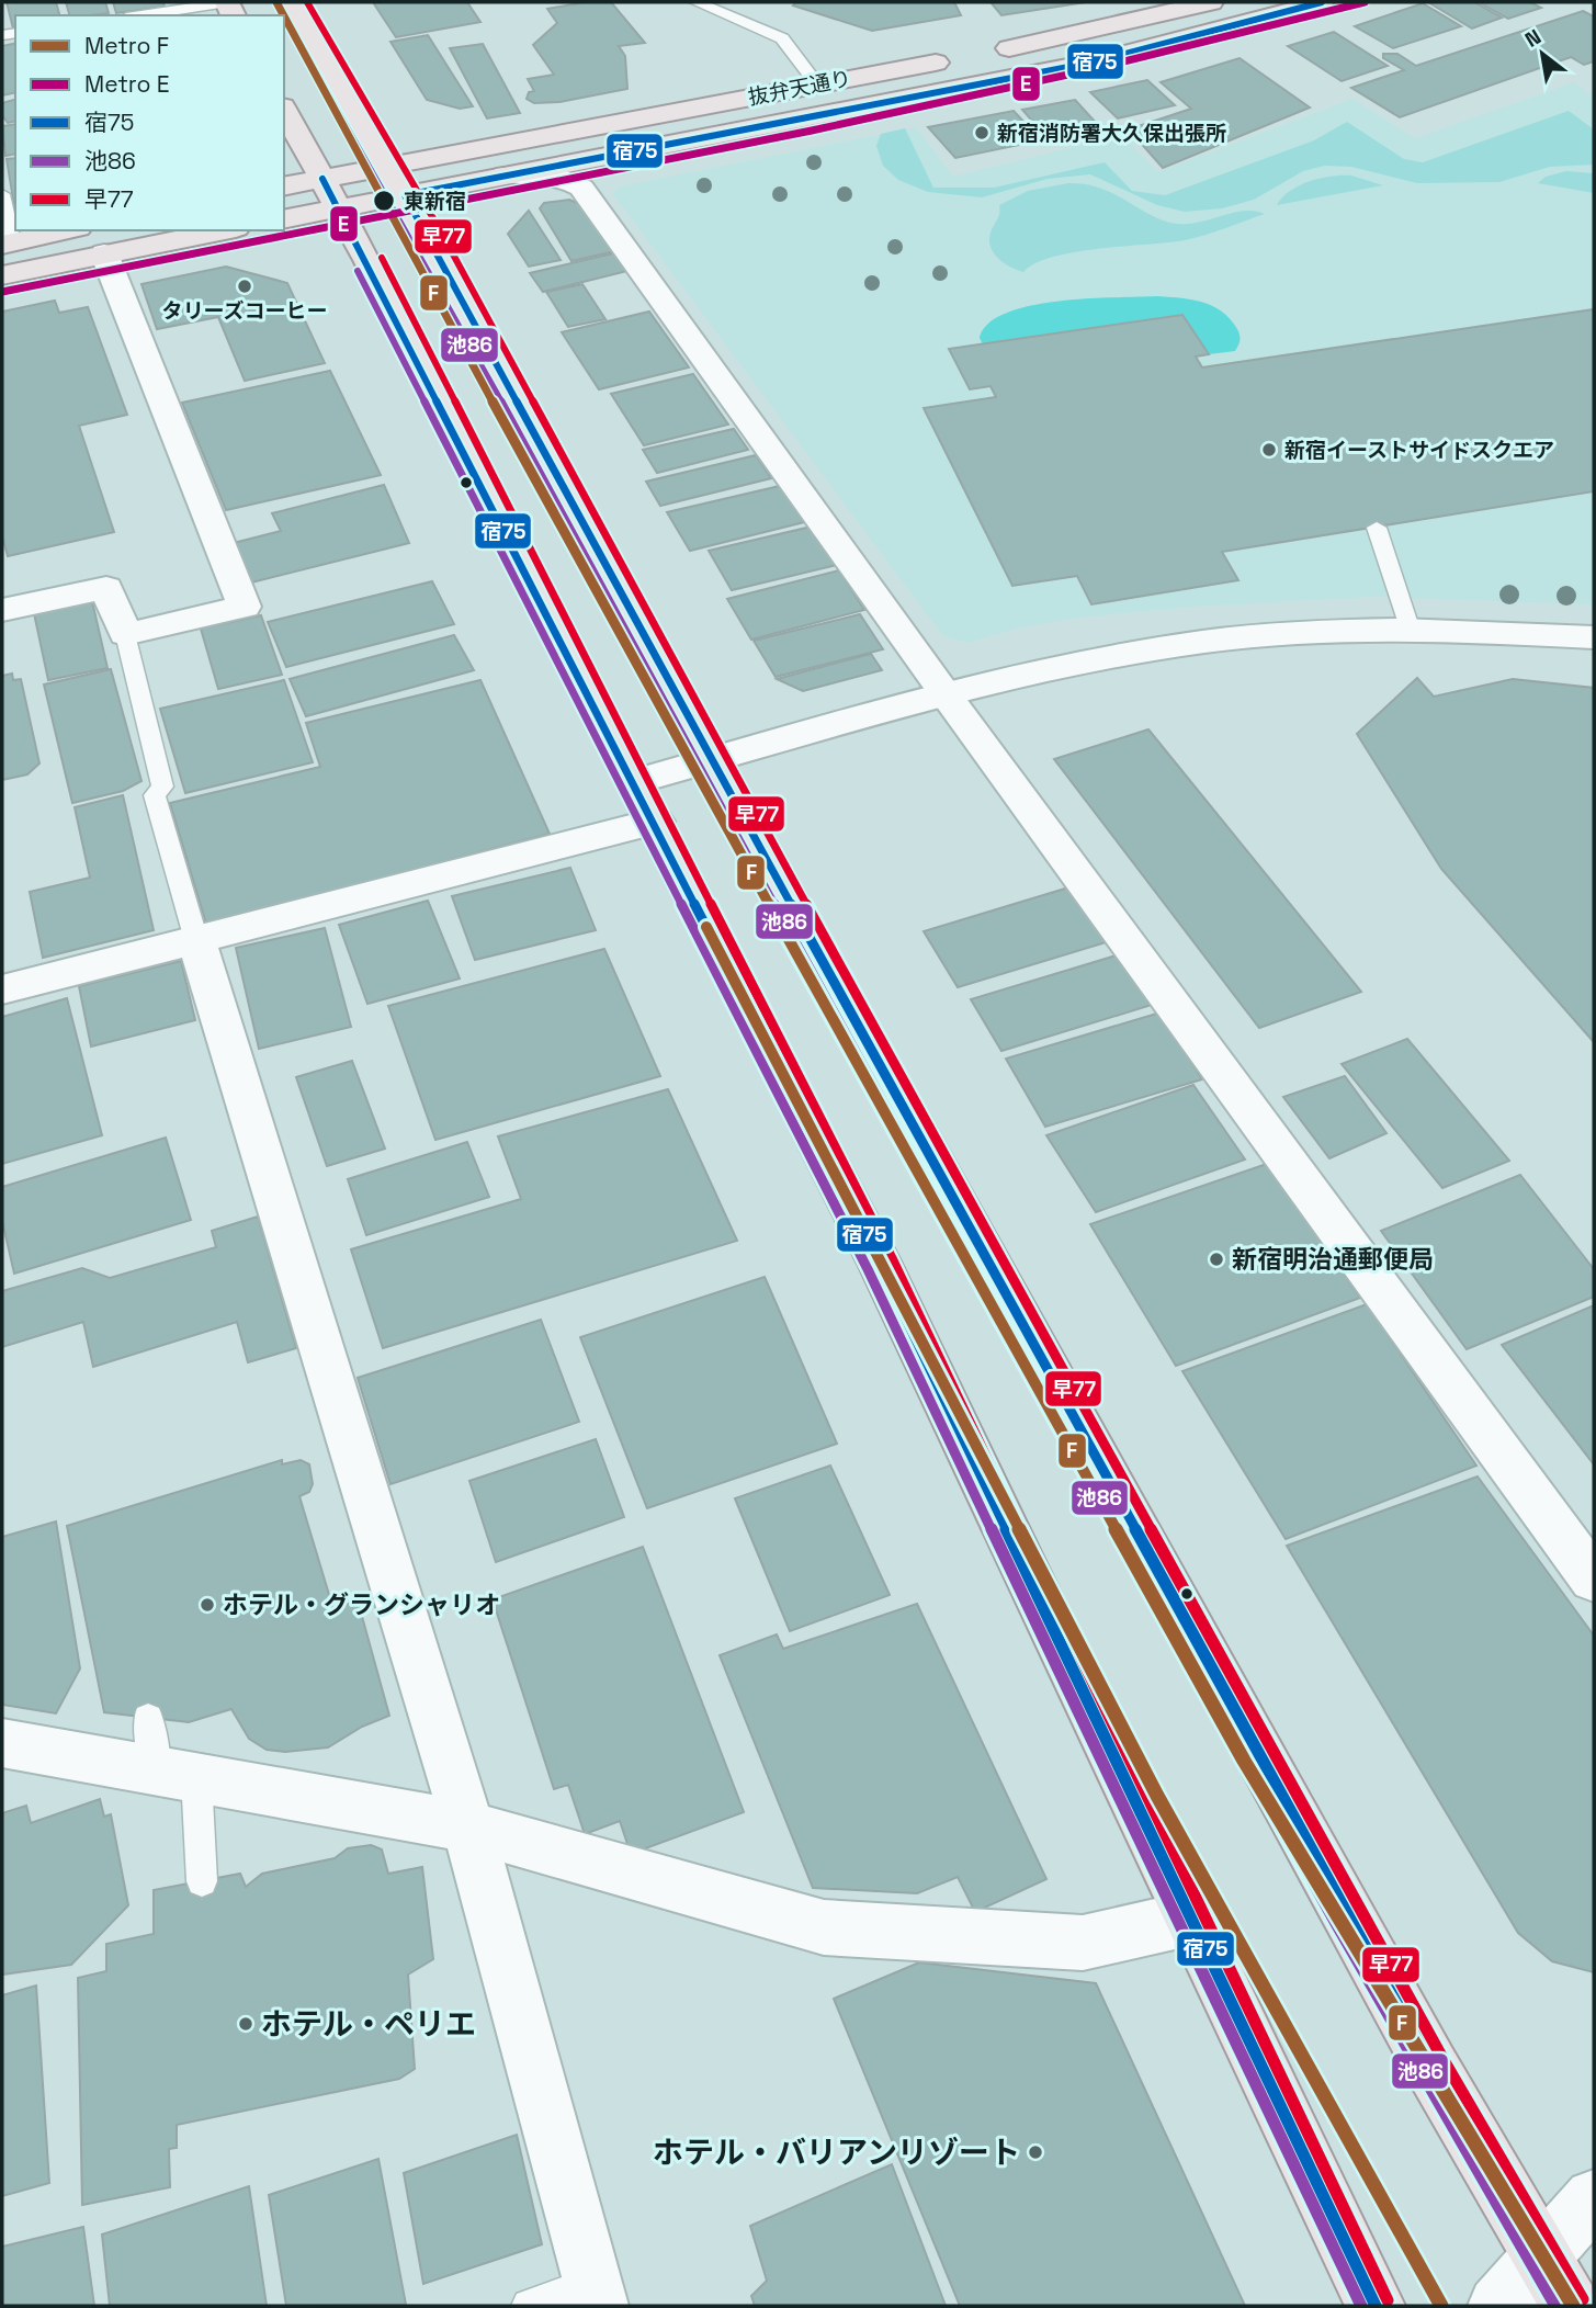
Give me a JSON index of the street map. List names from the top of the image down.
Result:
{
  "streets": {
    "main road": ["抜弁天通り"]
  },
  "places": [
    "新宿消防署大久保出張所",
    "東新宿",
    "タリーズコーヒー",
    "新宿イーストサイドスクエア",
    "新宿明治通郵便局",
    "ホテル・グランシャリオ",
    "ホテル・ペリエ",
    "ホテル・バリアンリゾート"
  ],
  "lines": [
    "metro line F",
    "metro line E",
    "transit line 宿75",
    "transit line 早77",
    "transit line 池86"
  ],
  "legend": [
    "Metro F",
    "Metro E",
    "宿75",
    "池86",
    "早77"
  ],
  "north": "top left"
}
